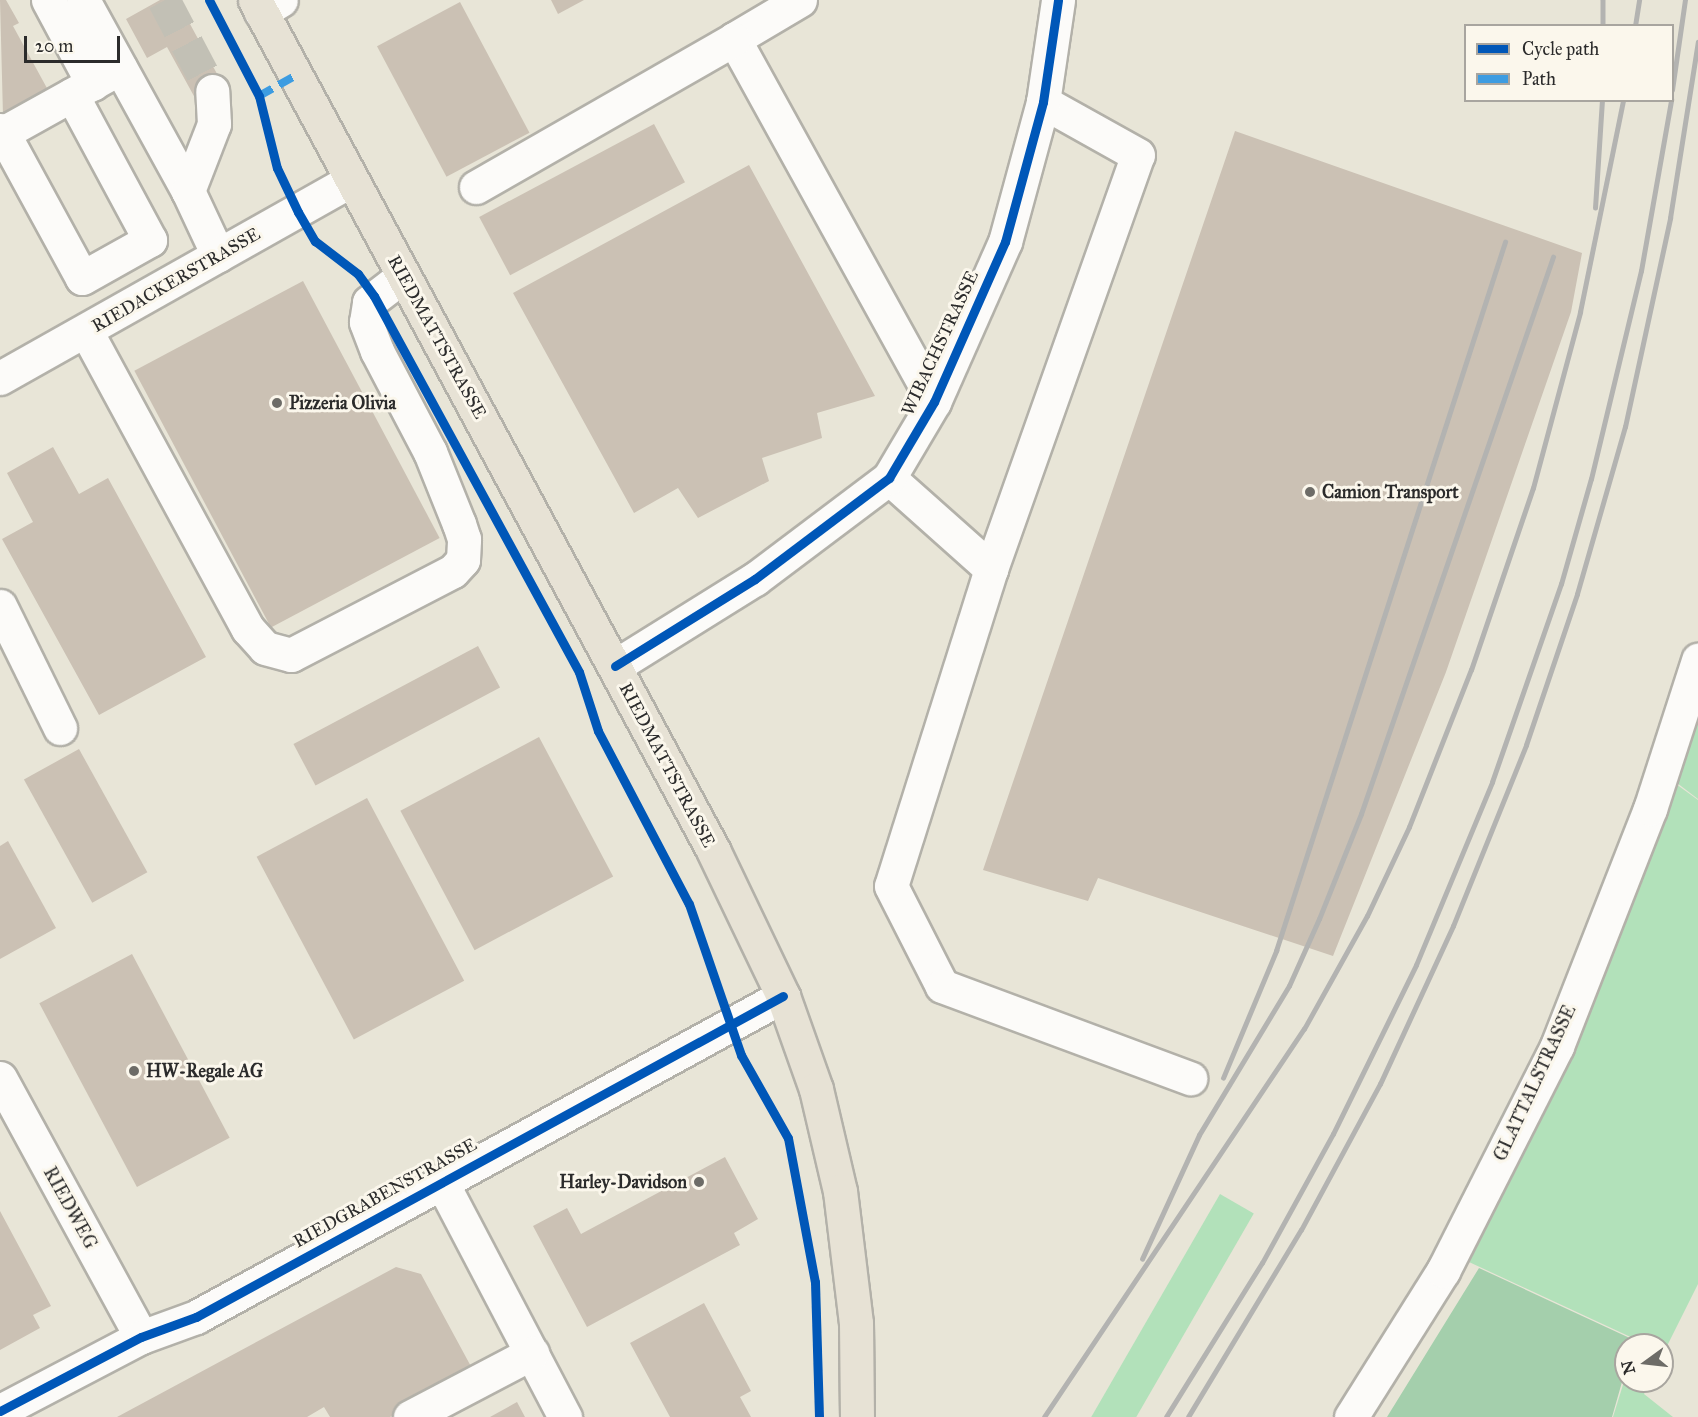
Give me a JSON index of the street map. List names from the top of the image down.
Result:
{
  "streets": {
    "main road": ["RIEDMATTSTRASSE"],
    "street": [
      "RIEDACKERSTRASSE",
      "WIBACHSTRASSE",
      "GLATTALSTRASSE",
      "RIEDGRABENSTRASSE",
      "RIEDWEG"
    ]
  },
  "crossings": [
    ["RIEDACKERSTRASSE", "RIEDMATTSTRASSE"],
    ["RIEDMATTSTRASSE", "WIBACHSTRASSE"],
    ["RIEDMATTSTRASSE", "RIEDGRABENSTRASSE"],
    ["RIEDGRABENSTRASSE", "RIEDWEG"]
  ],
  "places": [
    "Pizzeria Olivia",
    "Camion Transport",
    "HW-Regale AG",
    "Harley-Davidson"
  ],
  "legend": ["Cycle path", "Path"],
  "scale_bar": "20 m",
  "north": "left"
}
